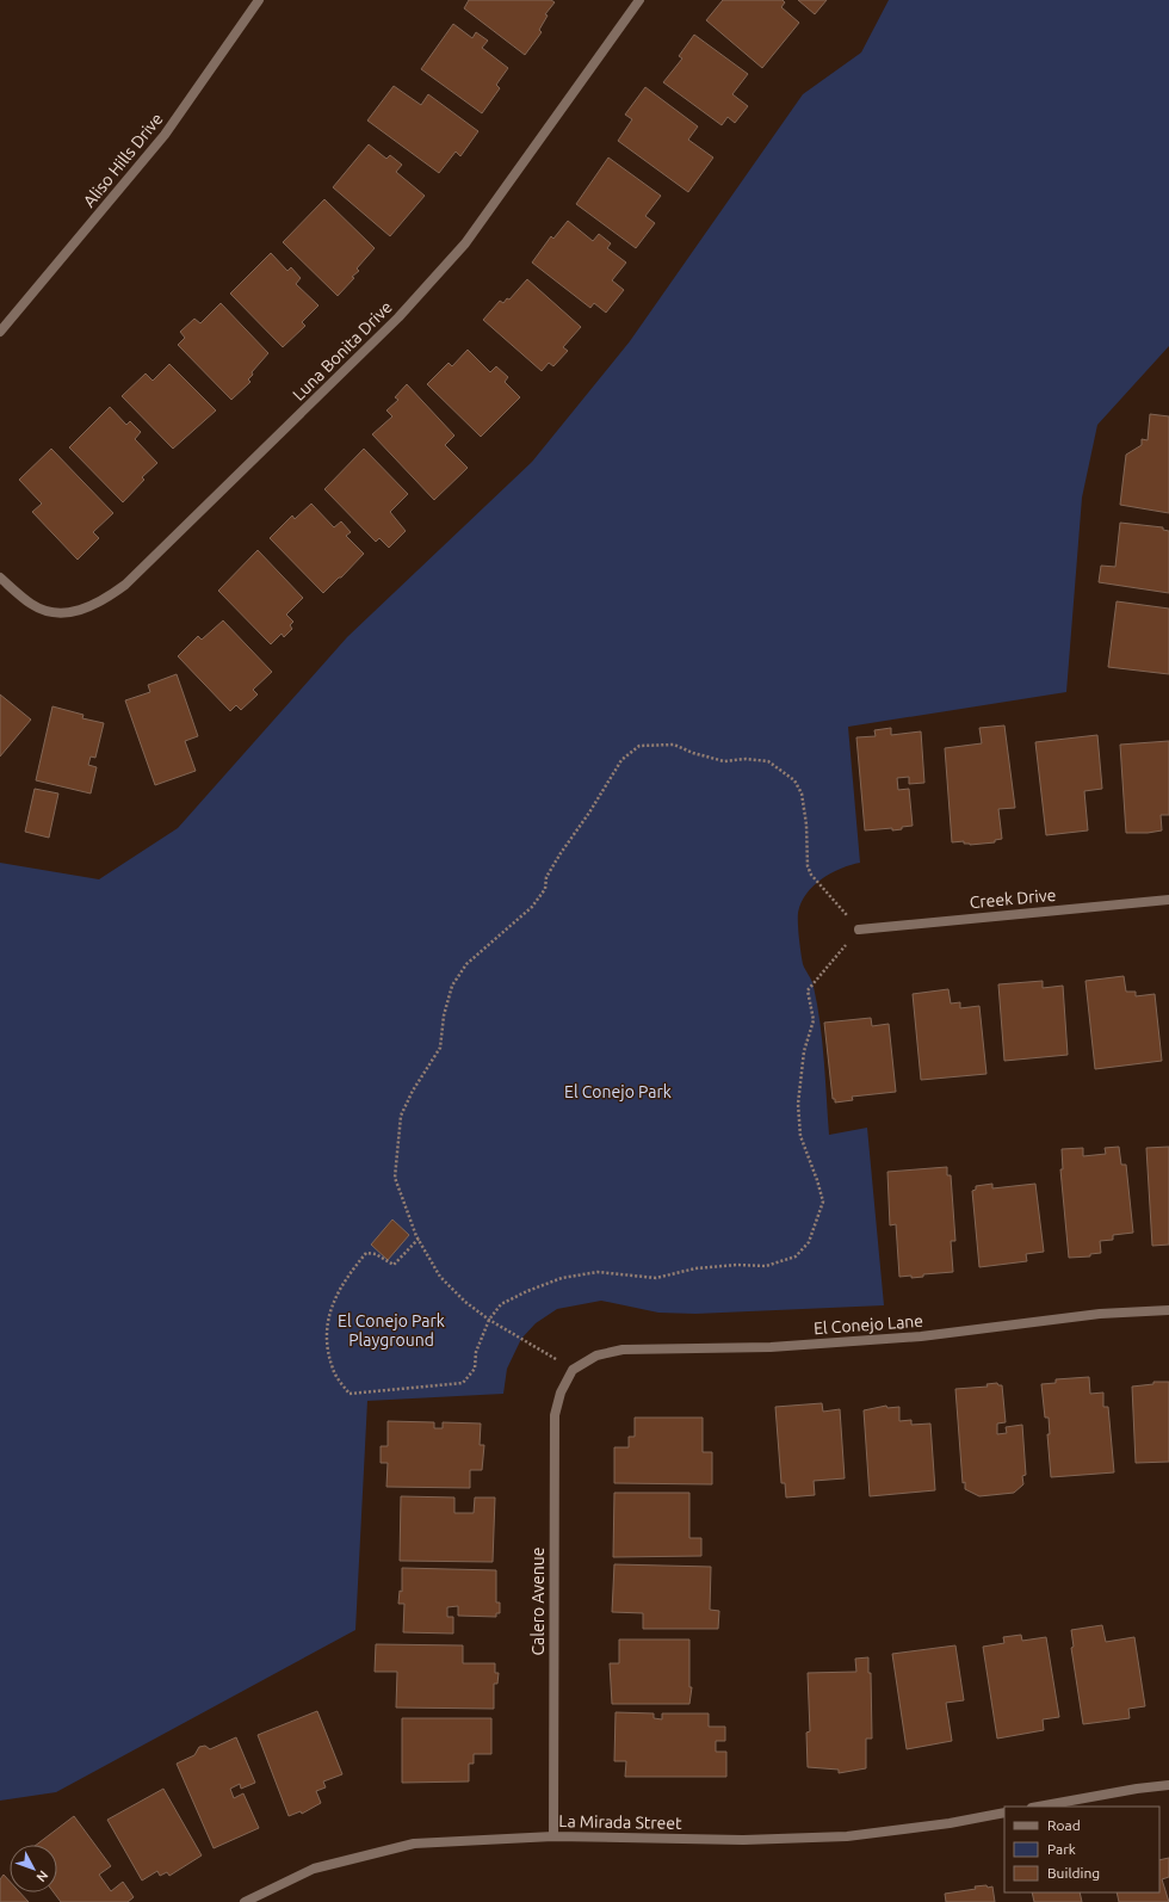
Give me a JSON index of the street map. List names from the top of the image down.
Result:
{
  "streets": {
    "street": [
      "Aliso Hills Drive",
      "Luna Bonita Drive",
      "Creek Drive",
      "El Conejo Lane",
      "Calero Avenue",
      "La Mirada Street"
    ]
  },
  "crossings": [
    ["El Conejo Lane", "Calero Avenue"],
    ["Calero Avenue", "La Mirada Street"]
  ],
  "parks": ["El Conejo Park", "El Conejo Park Playground"],
  "legend": ["Road", "Park", "Building"],
  "north": "bottom right"
}
